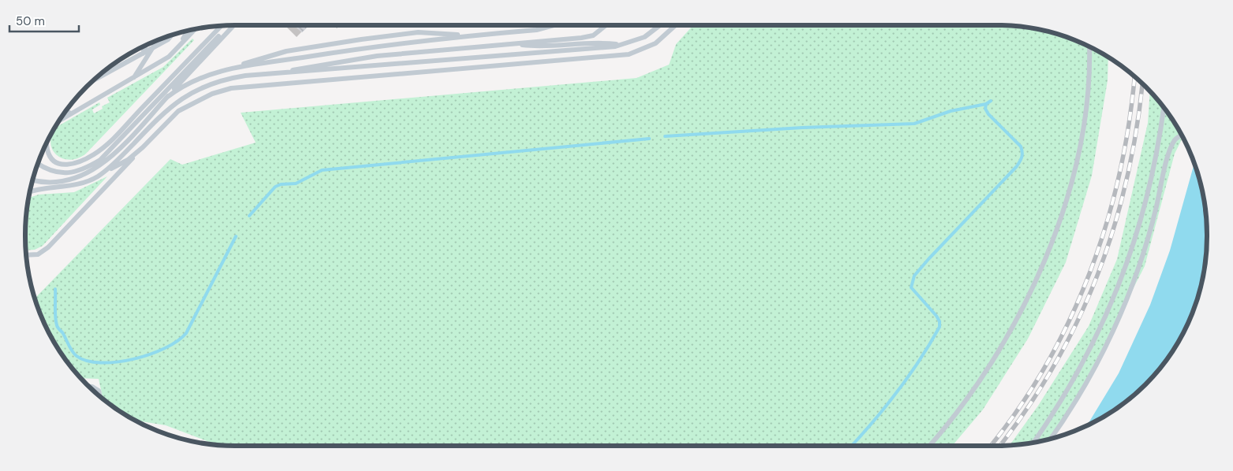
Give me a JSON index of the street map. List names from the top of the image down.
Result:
{
  "scale_bar": "50 m"
}
